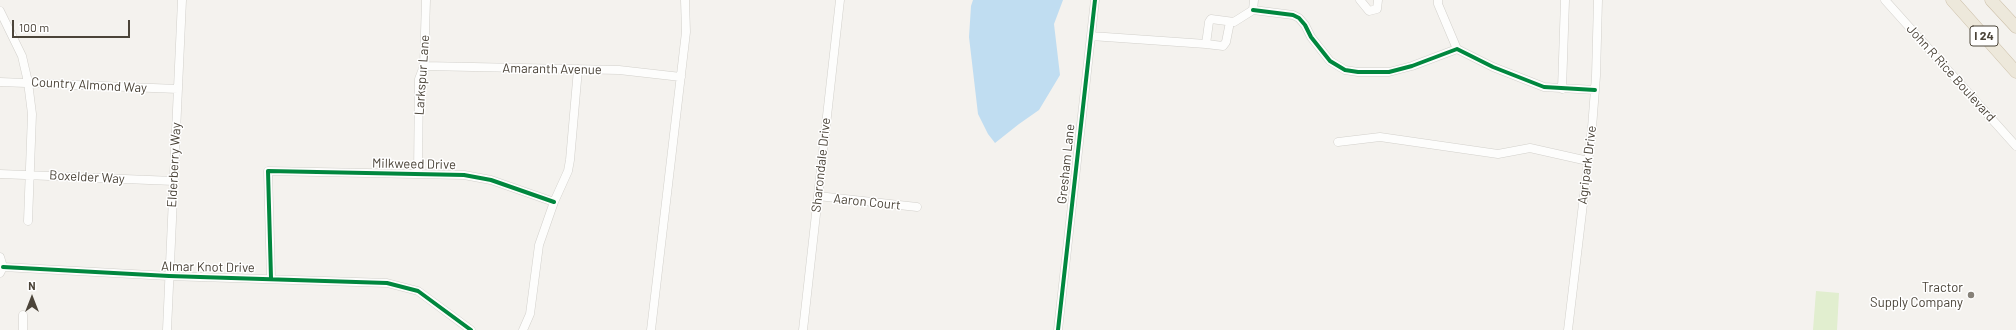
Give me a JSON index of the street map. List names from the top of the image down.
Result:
{
  "streets": {
    "highway": ["I 24"],
    "street": [
      "Amaranth Avenue",
      "John R Rice Boulevard",
      "Larkspur Lane",
      "Country Almond Way",
      "Milkweed Drive",
      "Gresham Lane",
      "Elderberry Way",
      "Sharondale Drive",
      "Agripark Drive",
      "Boxelder Way",
      "Aaron Court",
      "Almar Knot Drive"
    ]
  },
  "crossings": [
    ["Amaranth Avenue", "Larkspur Lane"],
    ["Larkspur Lane", "Milkweed Drive"],
    ["Country Almond Way", "Elderberry Way"],
    ["Milkweed Drive", "Almar Knot Drive"],
    ["Elderberry Way", "Boxelder Way"],
    ["Elderberry Way", "Almar Knot Drive"],
    ["Sharondale Drive", "Aaron Court"]
  ],
  "places": ["Tractor Supply Company"],
  "scale_bar": "100 m",
  "north": "top"
}
